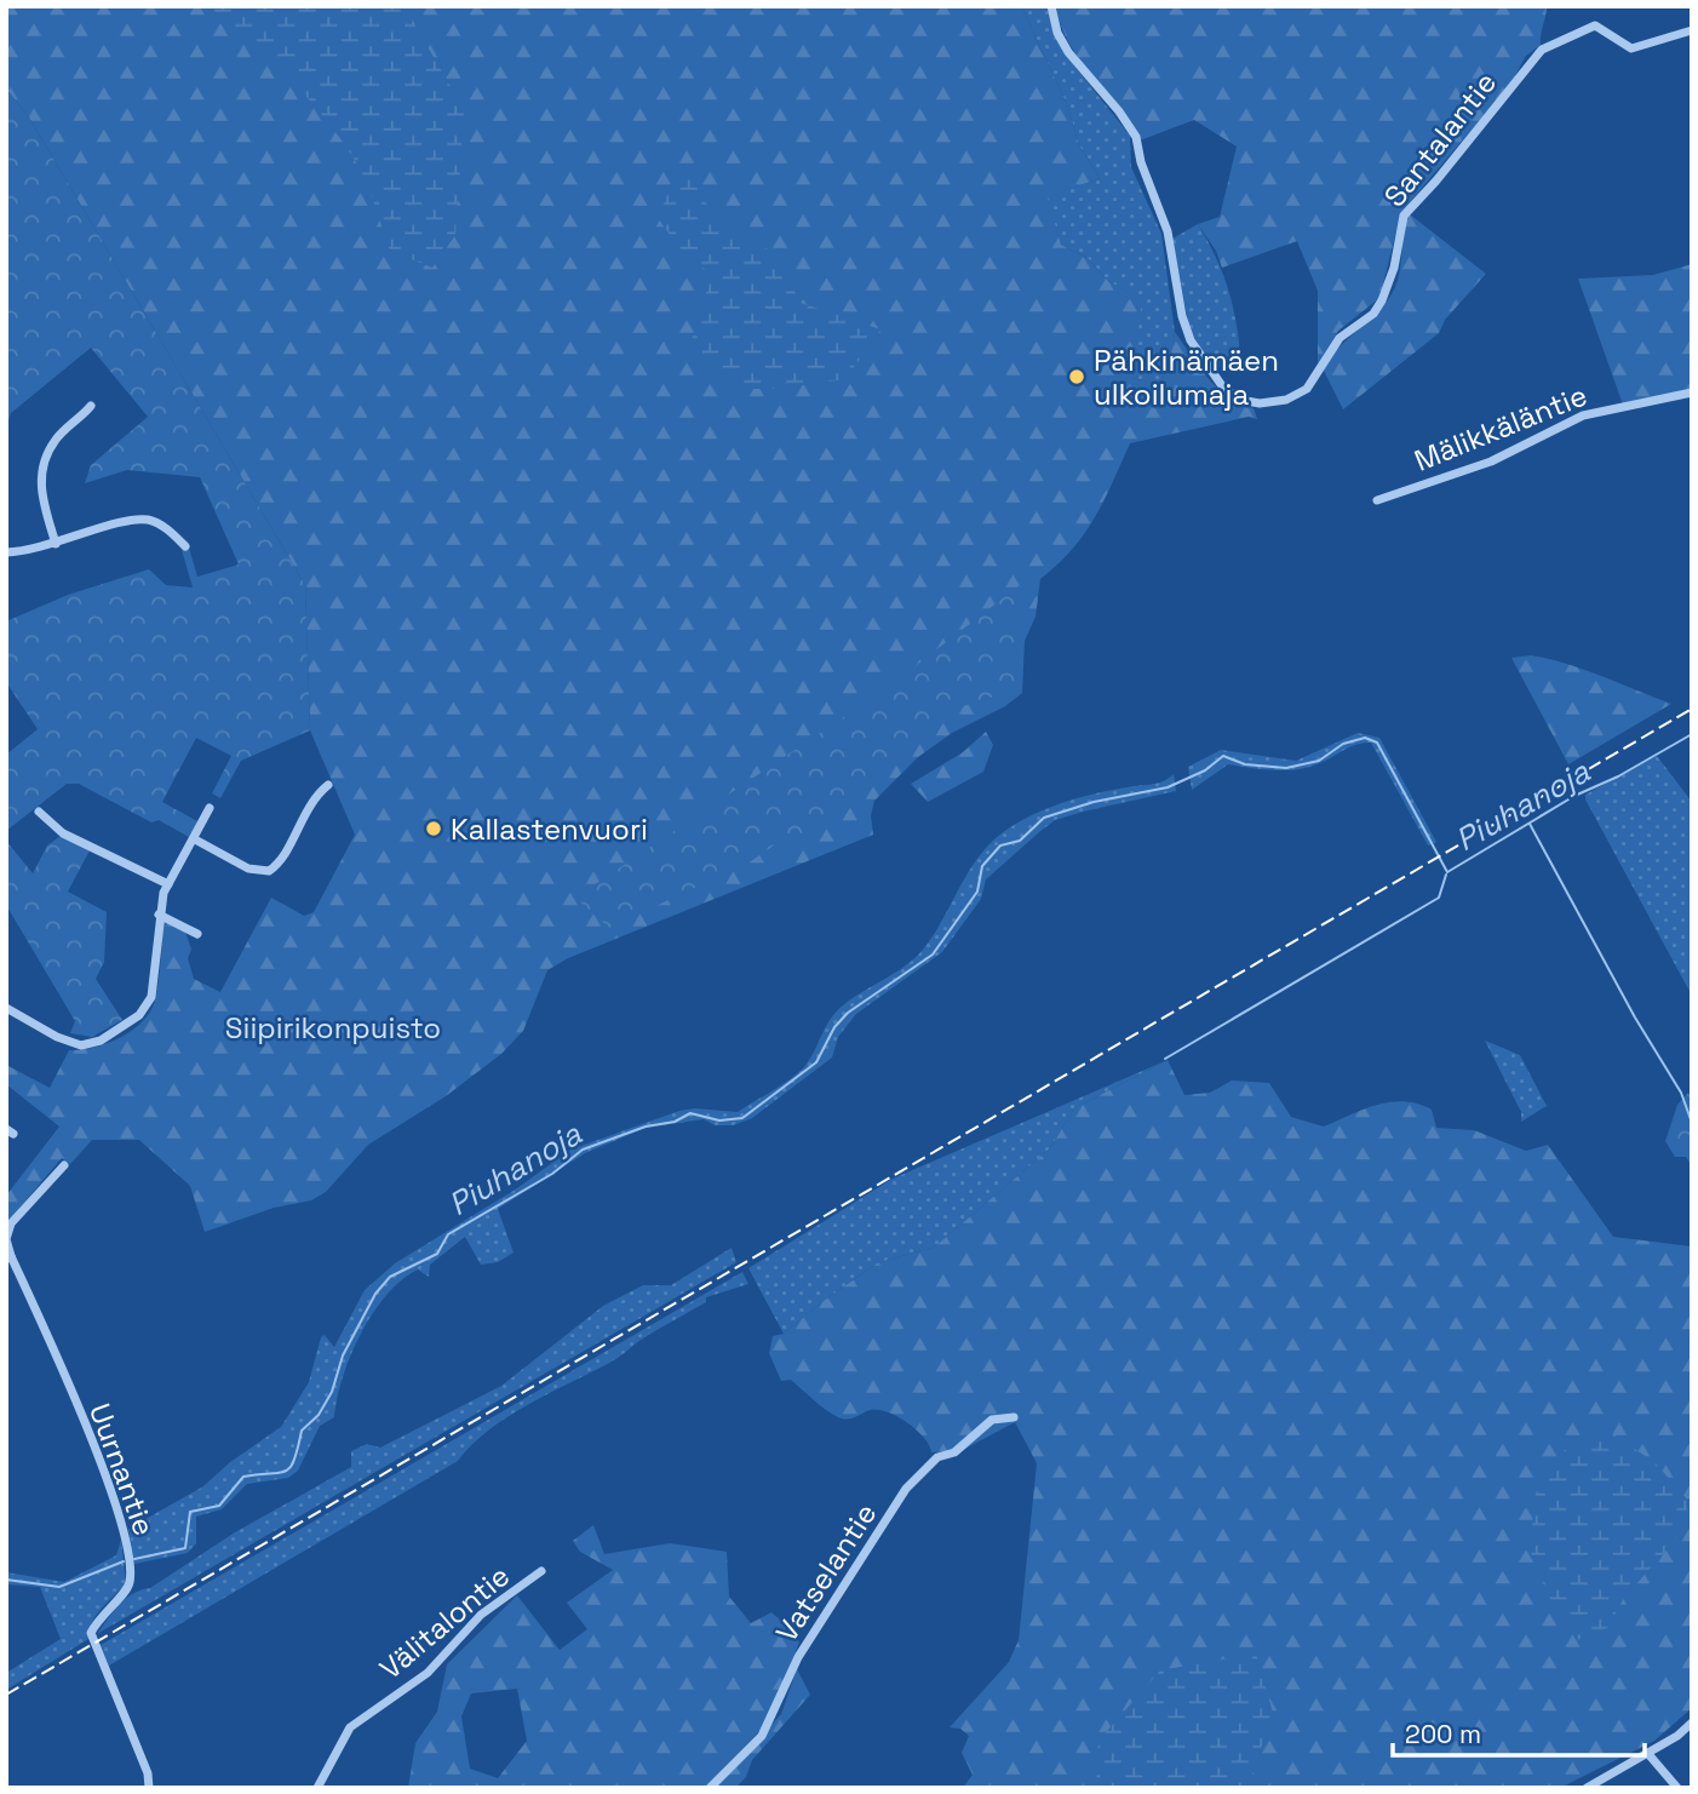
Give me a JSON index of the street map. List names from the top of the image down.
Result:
{
  "streets": {
    "street": [
      "Santalantie",
      "Mälikkäläntie",
      "Uurnantie",
      "Vatselantie",
      "Välitalontie"
    ]
  },
  "water": ["Piuhanoja"],
  "parks": ["Siipirikonpuisto"],
  "places": ["Pähkinämäen ulkoilumaja", "Kallastenvuori"],
  "scale_bar": "200 m"
}
